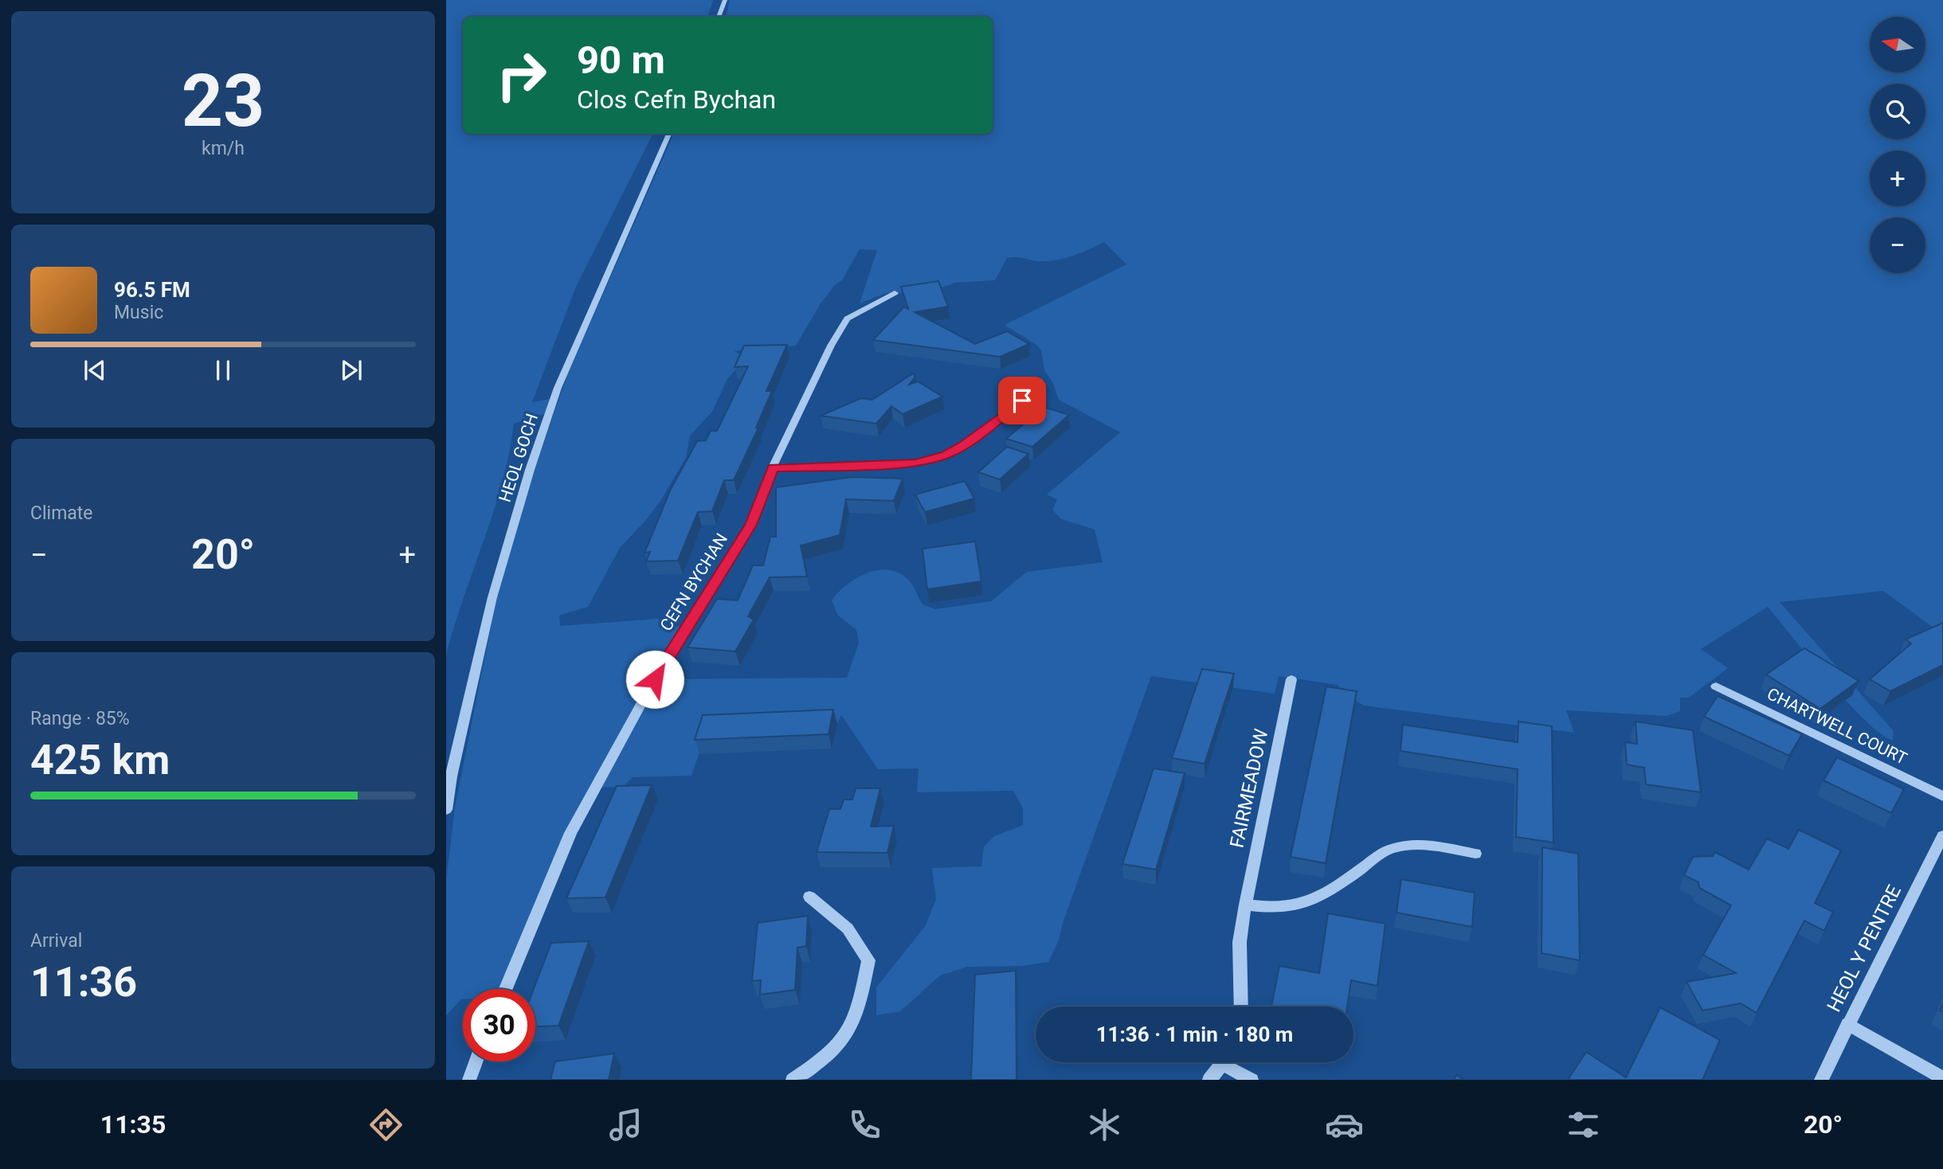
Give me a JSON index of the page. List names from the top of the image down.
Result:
{
  "streets": {
    "street": [
      "HEOL GOCH",
      "CEFN BYCHAN",
      "CHARTWELL COURT",
      "FAIRMEADOW",
      "HEOL Y PENTRE"
    ]
  },
  "north": "left",
  "page": {
    "tile": [
      ["23", "km/h"],
      "Climate",
      ["Range · 85%", "425 km"],
      ["Arrival", "11:36"]
    ],
    "map_buttons": ["+", "−"],
    "turn": ["90 m", "Clos Cefn Bychan"],
    "song": ["96.5 FM", "Music"],
    "heat": ["−", "20°", "+"],
    "limit": "30",
    "trip": "11:36 · 1 min · 180 m",
    "tabs": ["11:35", "20°"]
  }
}
